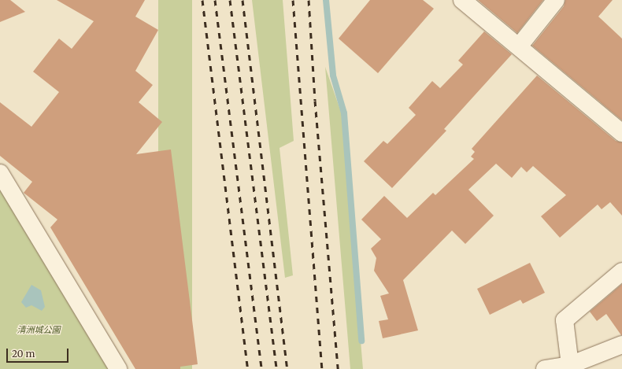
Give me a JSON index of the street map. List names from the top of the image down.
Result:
{
  "parks": ["清洲城公園"],
  "scale_bar": "20 m"
}
